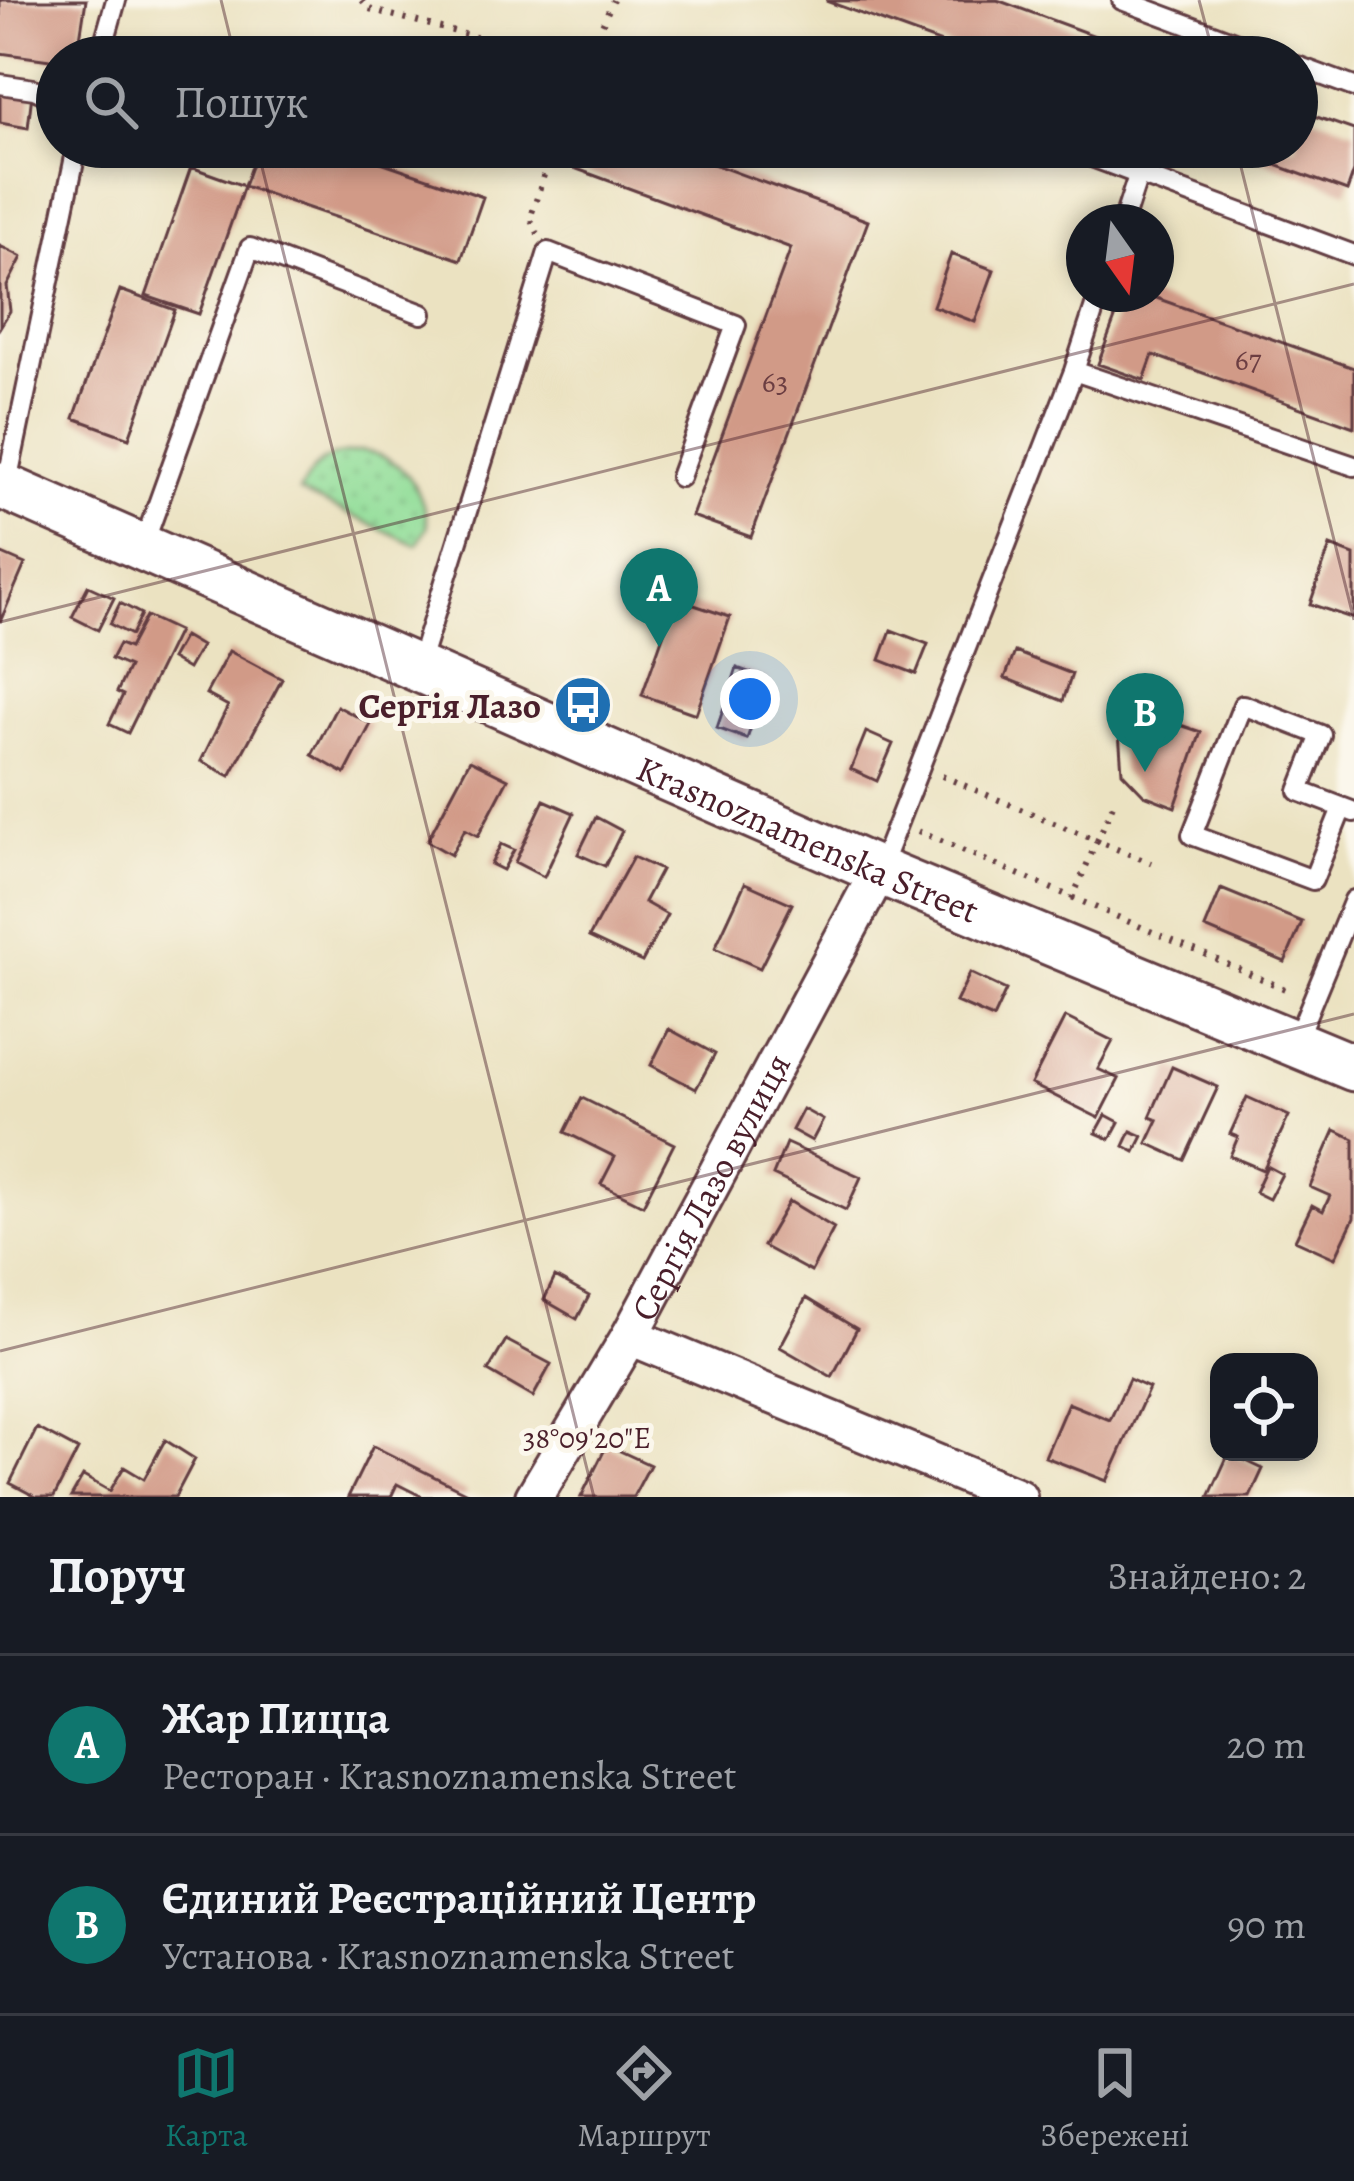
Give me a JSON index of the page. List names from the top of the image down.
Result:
{
  "streets": {
    "street": ["Krasnoznamenska Street", "Сергія Лазо вулиця"]
  },
  "crossings": [
    ["Krasnoznamenska Street", "Сергія Лазо вулиця"]
  ],
  "places": {
    "bus stop": ["Сергія Лазо"]
  },
  "house_numbers": ["67", "63"],
  "north": "bottom",
  "page": {
    "search": "Пошук",
    "pins": ["A", "B"],
    "heading": ["Поруч", "Знайдено: 2"],
    "list": [
      {
        "mark": "A",
        "name": "Жар Пицца",
        "note": "Ресторан · Krasnoznamenska Street",
        "value": "20 m"
      },
      {
        "mark": "B",
        "name": "Єдиний Реєстраційний Центр",
        "note": "Установа · Krasnoznamenska Street",
        "value": "90 m"
      }
    ],
    "nav": ["Карта", "Маршрут", "Збережені"]
  },
  "coordinates": ["38°09'20\"E"]
}
